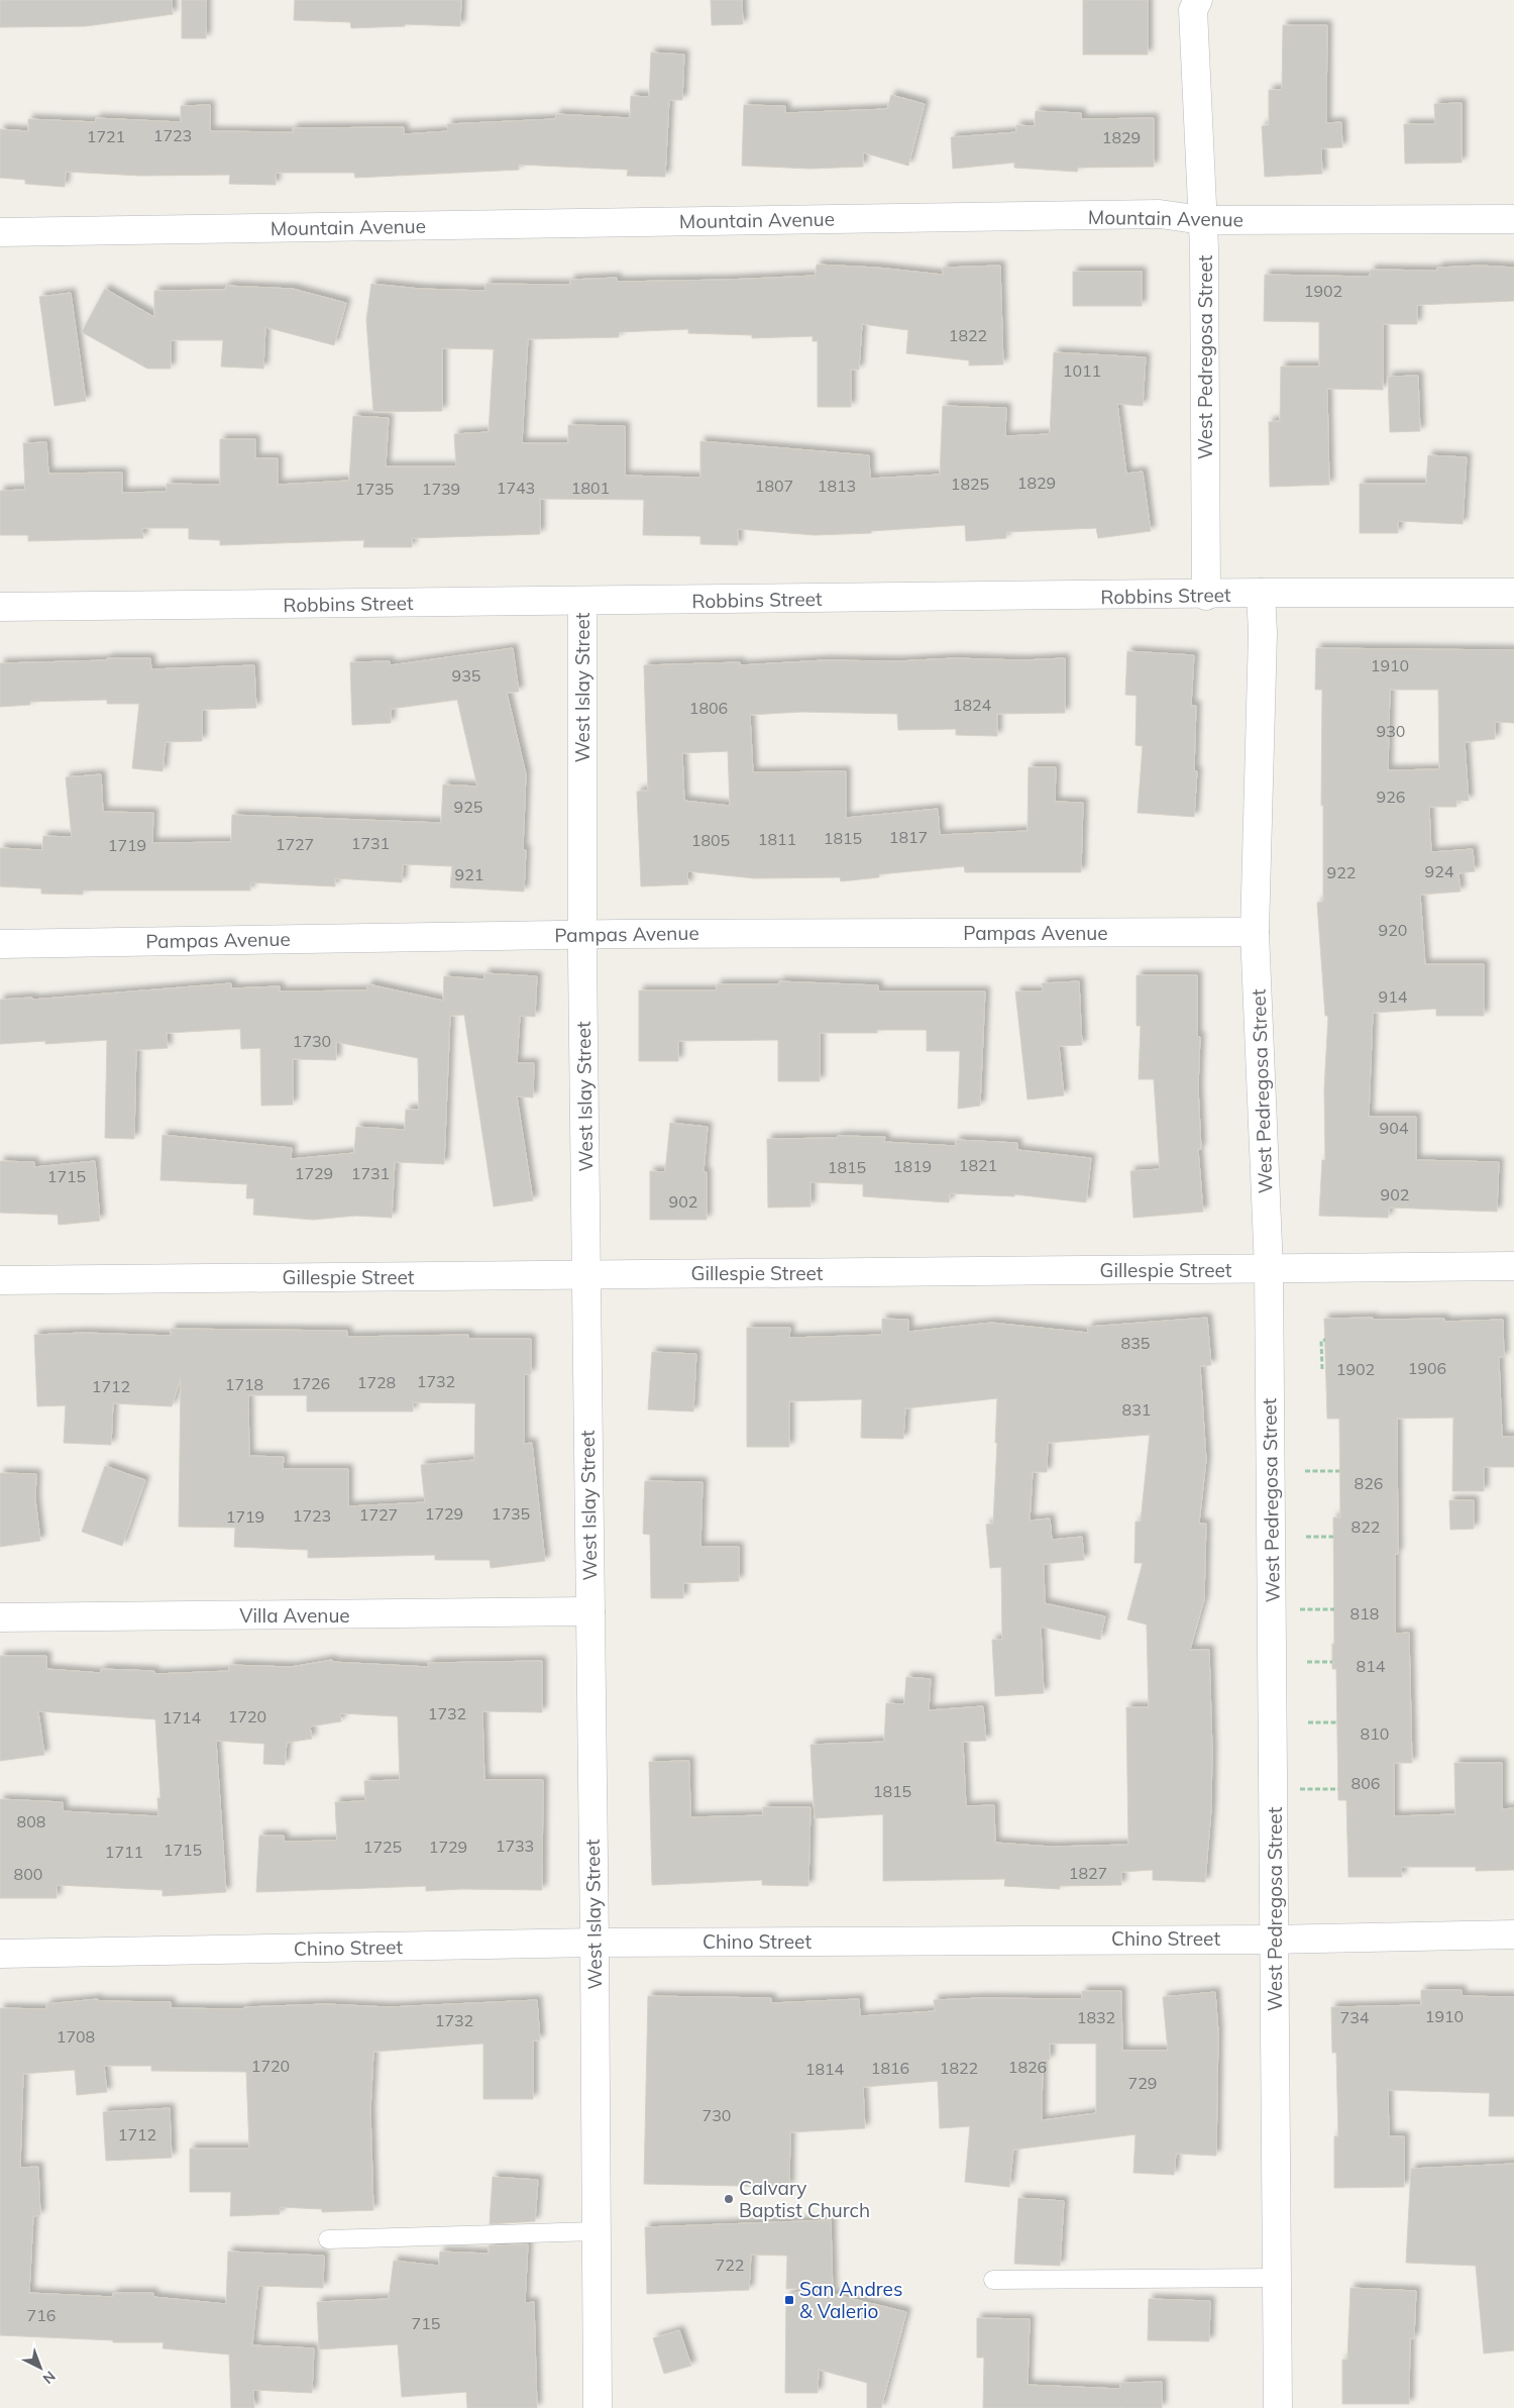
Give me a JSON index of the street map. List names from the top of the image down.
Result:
{
  "streets": {
    "street": [
      "Mountain Avenue",
      "West Pedregosa Street",
      "Robbins Street",
      "West Islay Street",
      "Pampas Avenue",
      "Gillespie Street",
      "Villa Avenue",
      "Chino Street"
    ]
  },
  "crossings": [
    ["Mountain Avenue", "West Pedregosa Street"],
    ["West Pedregosa Street", "Robbins Street"],
    ["West Pedregosa Street", "Pampas Avenue"],
    ["West Pedregosa Street", "Gillespie Street"],
    ["West Pedregosa Street", "Chino Street"],
    ["Robbins Street", "West Islay Street"],
    ["West Islay Street", "Pampas Avenue"],
    ["West Islay Street", "Gillespie Street"],
    ["West Islay Street", "Villa Avenue"],
    ["West Islay Street", "Chino Street"]
  ],
  "places": {
    "other": ["Calvary Baptist Church"],
    "transit": ["San Andres & Valerio"]
  },
  "house_numbers": [
    "1723",
    "1721",
    "1829",
    "1902",
    "1822",
    "1011",
    "1829",
    "1825",
    "1807",
    "1813",
    "1743",
    "1801",
    "1735",
    "1739",
    "1910",
    "935",
    "1824",
    "1806",
    "930",
    "926",
    "925",
    "1817",
    "1815",
    "1811",
    "1805",
    "1731",
    "1727",
    "1719",
    "924",
    "922",
    "921",
    "920",
    "914",
    "1730",
    "904",
    "1821",
    "1819",
    "1815",
    "1729",
    "1731",
    "1715",
    "902",
    "902",
    "835",
    "1906",
    "1902",
    "1732",
    "1728",
    "1726",
    "1718",
    "1712",
    "831",
    "826",
    "1729",
    "1735",
    "1727",
    "1723",
    "1719",
    "822",
    "818",
    "814",
    "1732",
    "1720",
    "1714",
    "810",
    "806",
    "1815",
    "808",
    "1733",
    "1725",
    "1729",
    "1715",
    "1711",
    "1827",
    "800",
    "1910",
    "1832",
    "734",
    "1732",
    "1708",
    "1720",
    "1826",
    "1816",
    "1822",
    "1814",
    "729",
    "730",
    "1712",
    "722",
    "716",
    "715"
  ],
  "north": "bottom right"
}
